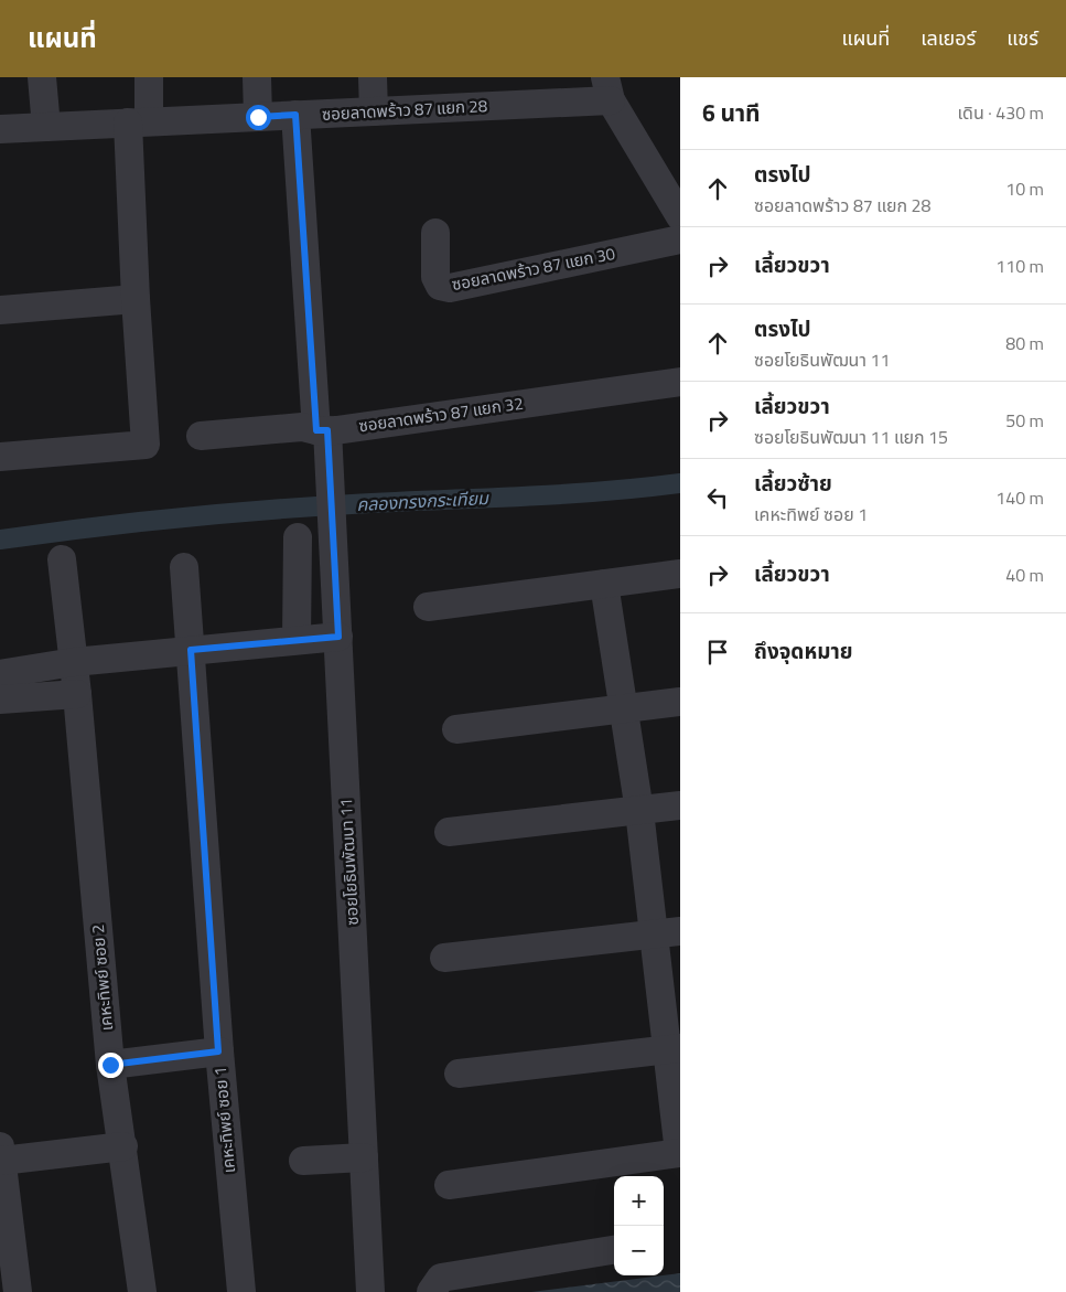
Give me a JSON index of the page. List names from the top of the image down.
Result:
{
  "streets": {
    "street": [
      "ซอยลาดพร้าว 87 แยก 28",
      "ซอยลาดพร้าว 87 แยก 30",
      "ซอยลาดพร้าว 87 แยก 32",
      "ซอยโยธินพัฒนา 11",
      "เคหะทิพย์ ซอย 2",
      "เคหะทิพย์ ซอย 1"
    ]
  },
  "crossings": [
    ["ซอยลาดพร้าว 87 แยก 28", "ซอยโยธินพัฒนา 11"],
    ["ซอยลาดพร้าว 87 แยก 32", "ซอยโยธินพัฒนา 11"]
  ],
  "water": ["คลองทรงกระเทียม"],
  "page": {
    "header": "แผนที่",
    "nav": ["แผนที่", "เลเยอร์", "แชร์"],
    "heading": ["6 นาที", "เดิน · 430 m"],
    "list": [
      ["ตรงไป", "ซอยลาดพร้าว 87 แยก 28", "10 m"],
      ["เลี้ยวขวา", "110 m"],
      ["ตรงไป", "ซอยโยธินพัฒนา 11", "80 m"],
      ["เลี้ยวขวา", "ซอยโยธินพัฒนา 11 แยก 15", "50 m"],
      ["เลี้ยวซ้าย", "เคหะทิพย์ ซอย 1", "140 m"],
      ["เลี้ยวขวา", "40 m"],
      "ถึงจุดหมาย"
    ],
    "map_buttons": ["+", "−"]
  }
}
